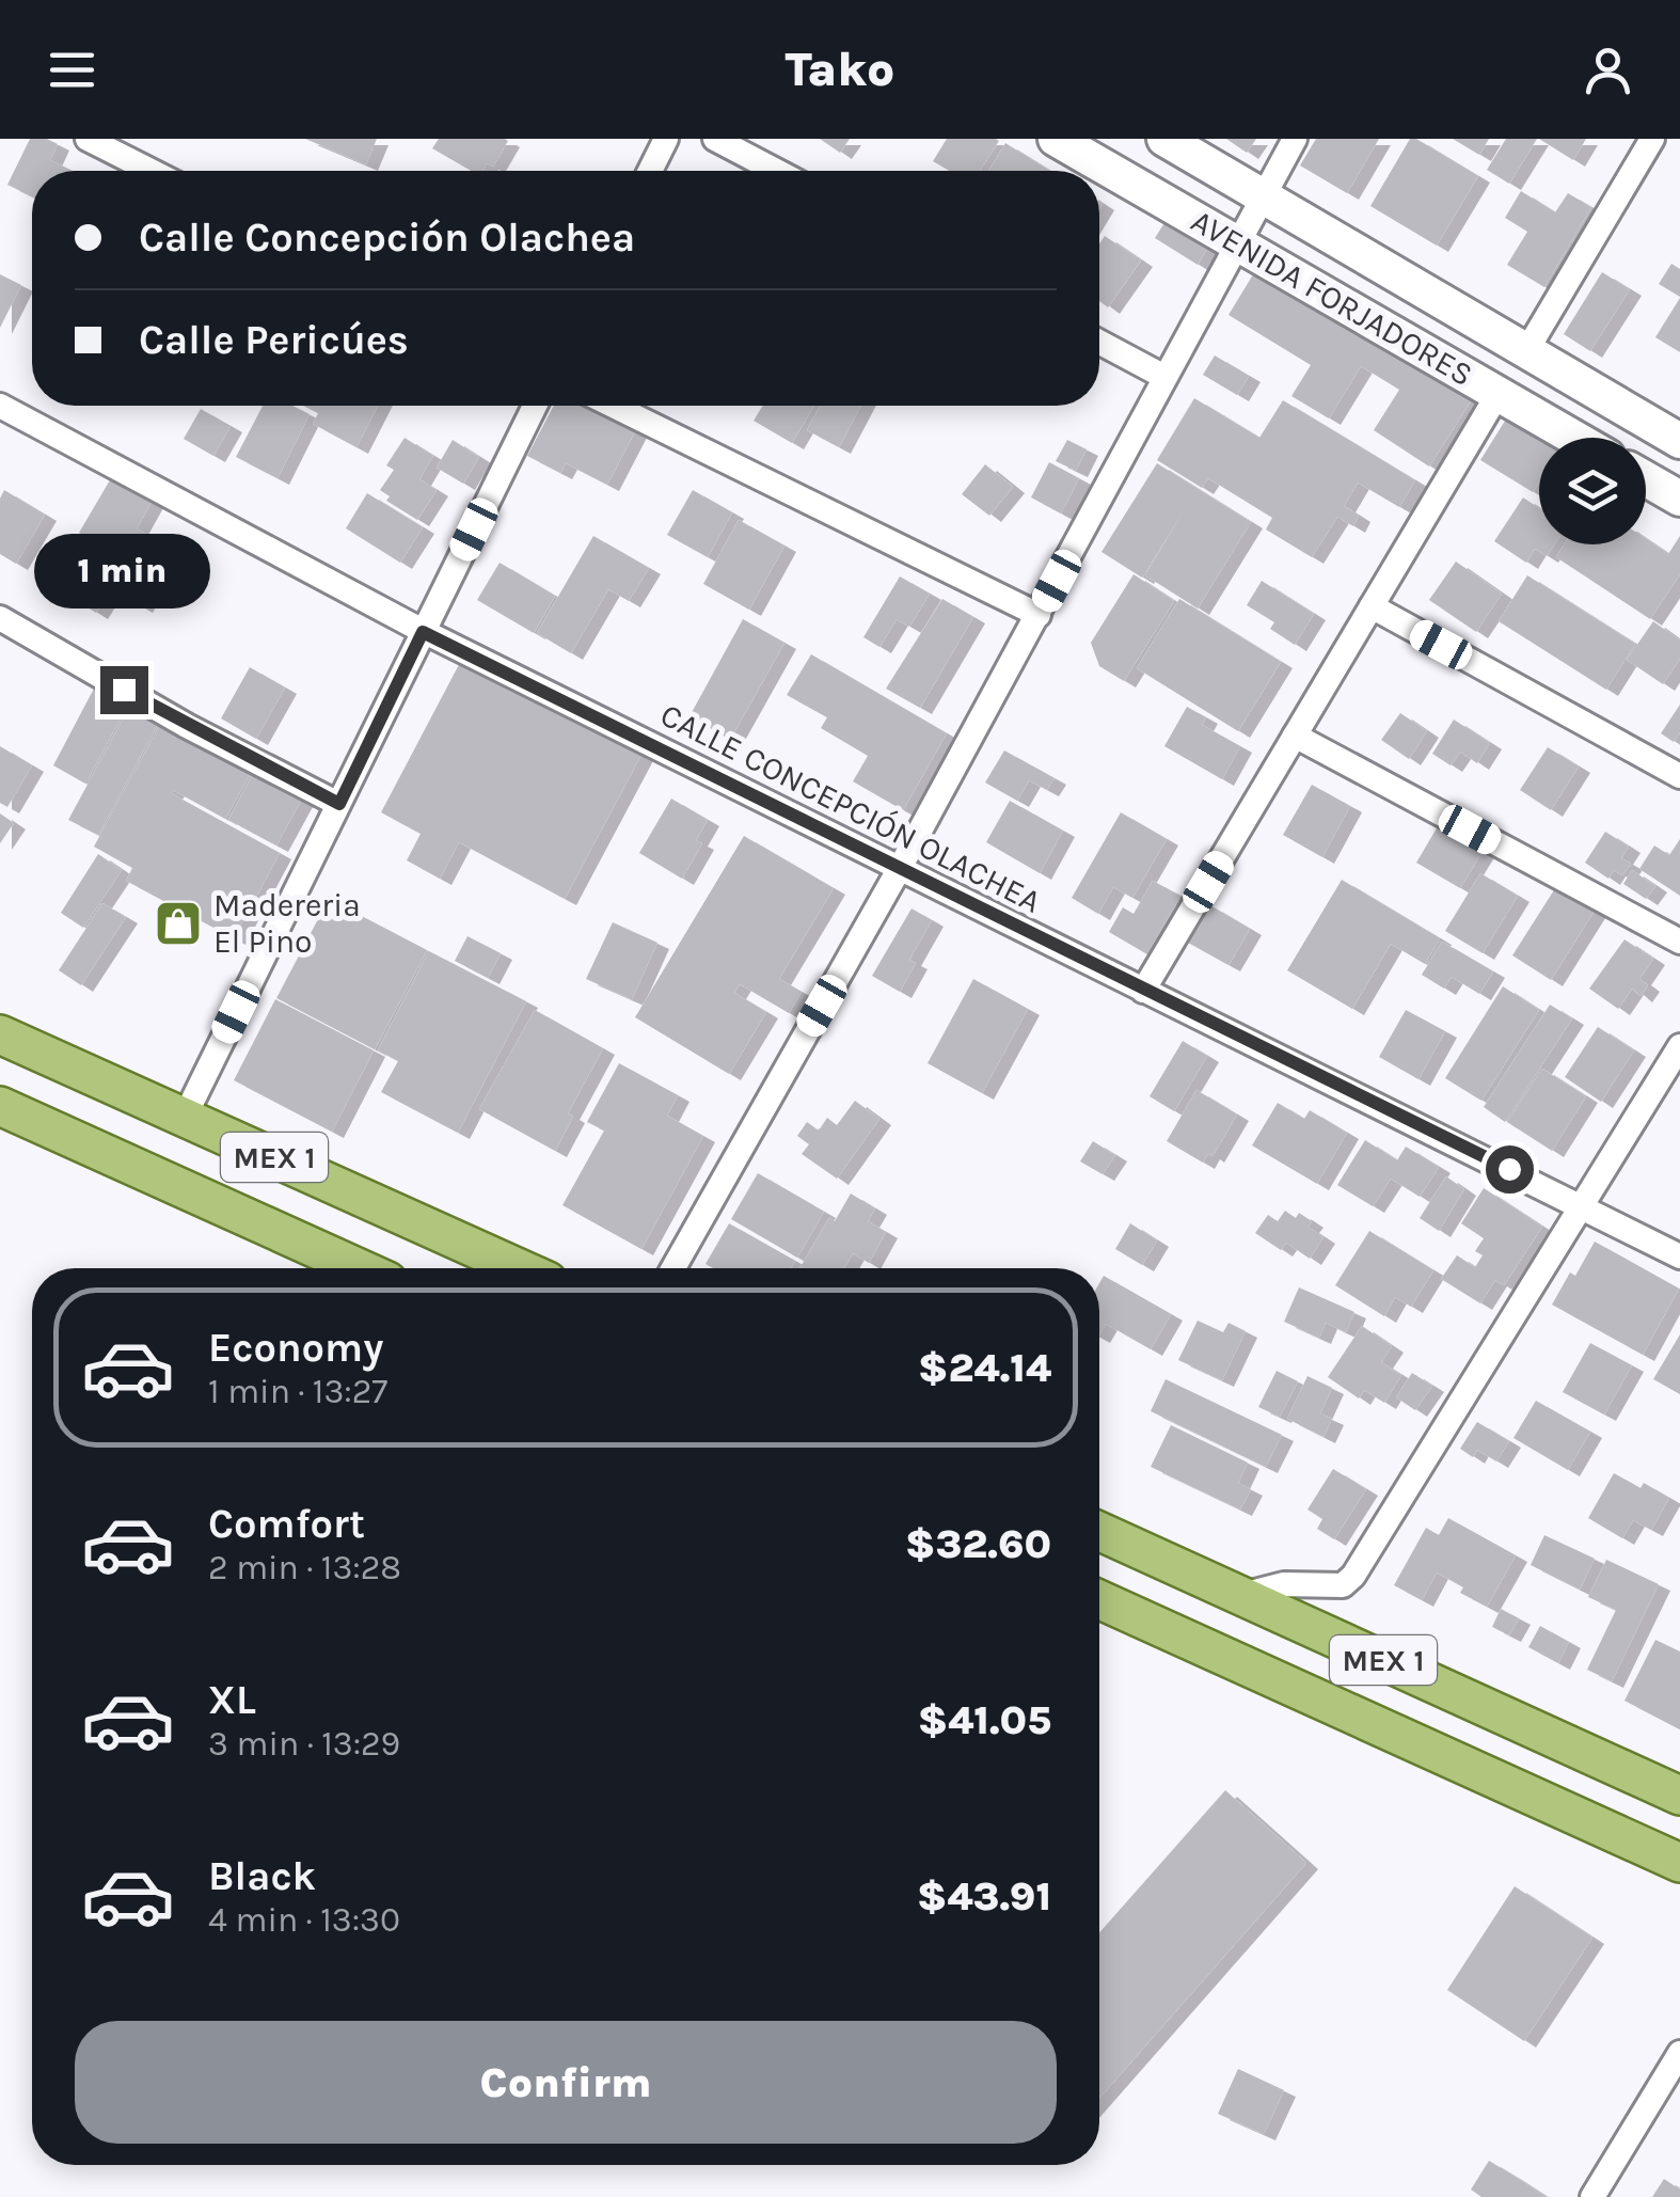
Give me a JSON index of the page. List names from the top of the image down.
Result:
{
  "streets": {
    "main road": ["AVENIDA FORJADORES", "MEX 1"],
    "street": ["CALLE CONCEPCIÓN OLACHEA"]
  },
  "places": {
    "shop": ["Madereria El Pino"]
  },
  "page": {
    "header": "Tako",
    "banner": ["Calle Concepción Olachea", "Calle Pericúes"],
    "bubble": "1 min",
    "list": [
      {
        "name": "Economy",
        "note": "1 min · 13:27",
        "value": "$24.14"
      },
      {
        "name": "Comfort",
        "note": "2 min · 13:28",
        "value": "$32.60"
      },
      {
        "name": "XL",
        "note": "3 min · 13:29",
        "value": "$41.05"
      },
      {
        "name": "Black",
        "note": "4 min · 13:30",
        "value": "$43.91"
      }
    ],
    "buttons": "Confirm"
  }
}
